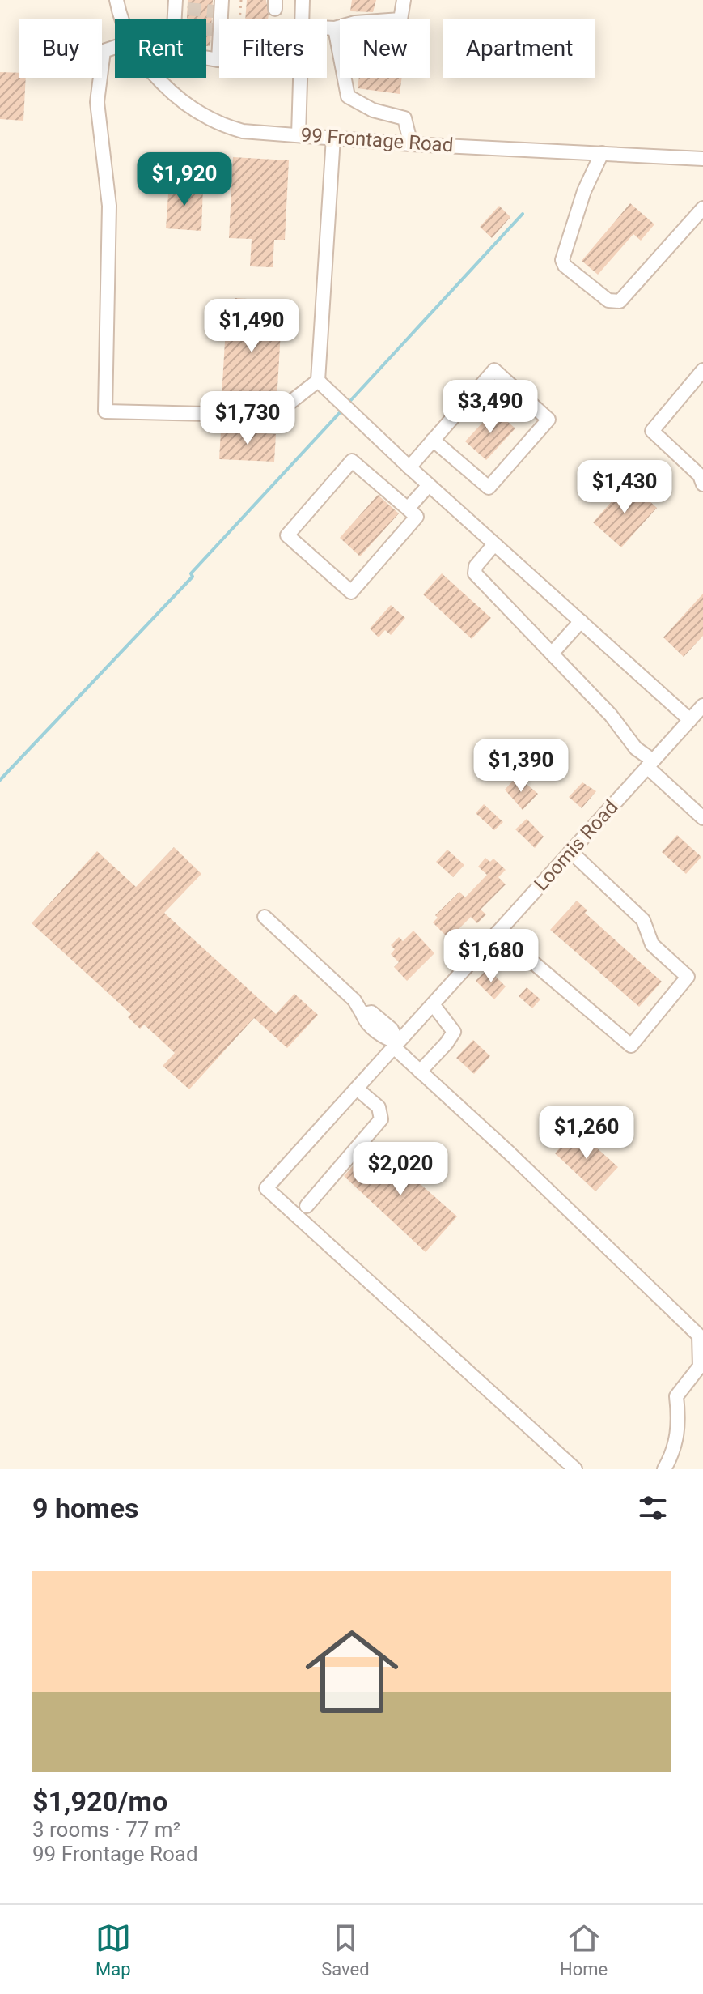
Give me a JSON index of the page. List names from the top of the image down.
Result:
{
  "streets": {
    "street": ["99 Frontage Road", "Loomis Road"]
  },
  "page": {
    "chip": [
      "Buy",
      "Rent",
      "Filters",
      "New",
      "Apartment"
    ],
    "price": [
      "$1,920",
      "$1,490",
      "$3,490",
      "$1,730",
      "$1,430",
      "$1,390",
      "$1,680",
      "$1,260",
      "$2,020"
    ],
    "heading": "9 homes",
    "list": [
      {
        "name": "$1,920/mo",
        "note": "3 rooms · 77 m² · 99 Frontage Road"
      }
    ],
    "tabs": ["Map", "Saved", "Home"]
  }
}
